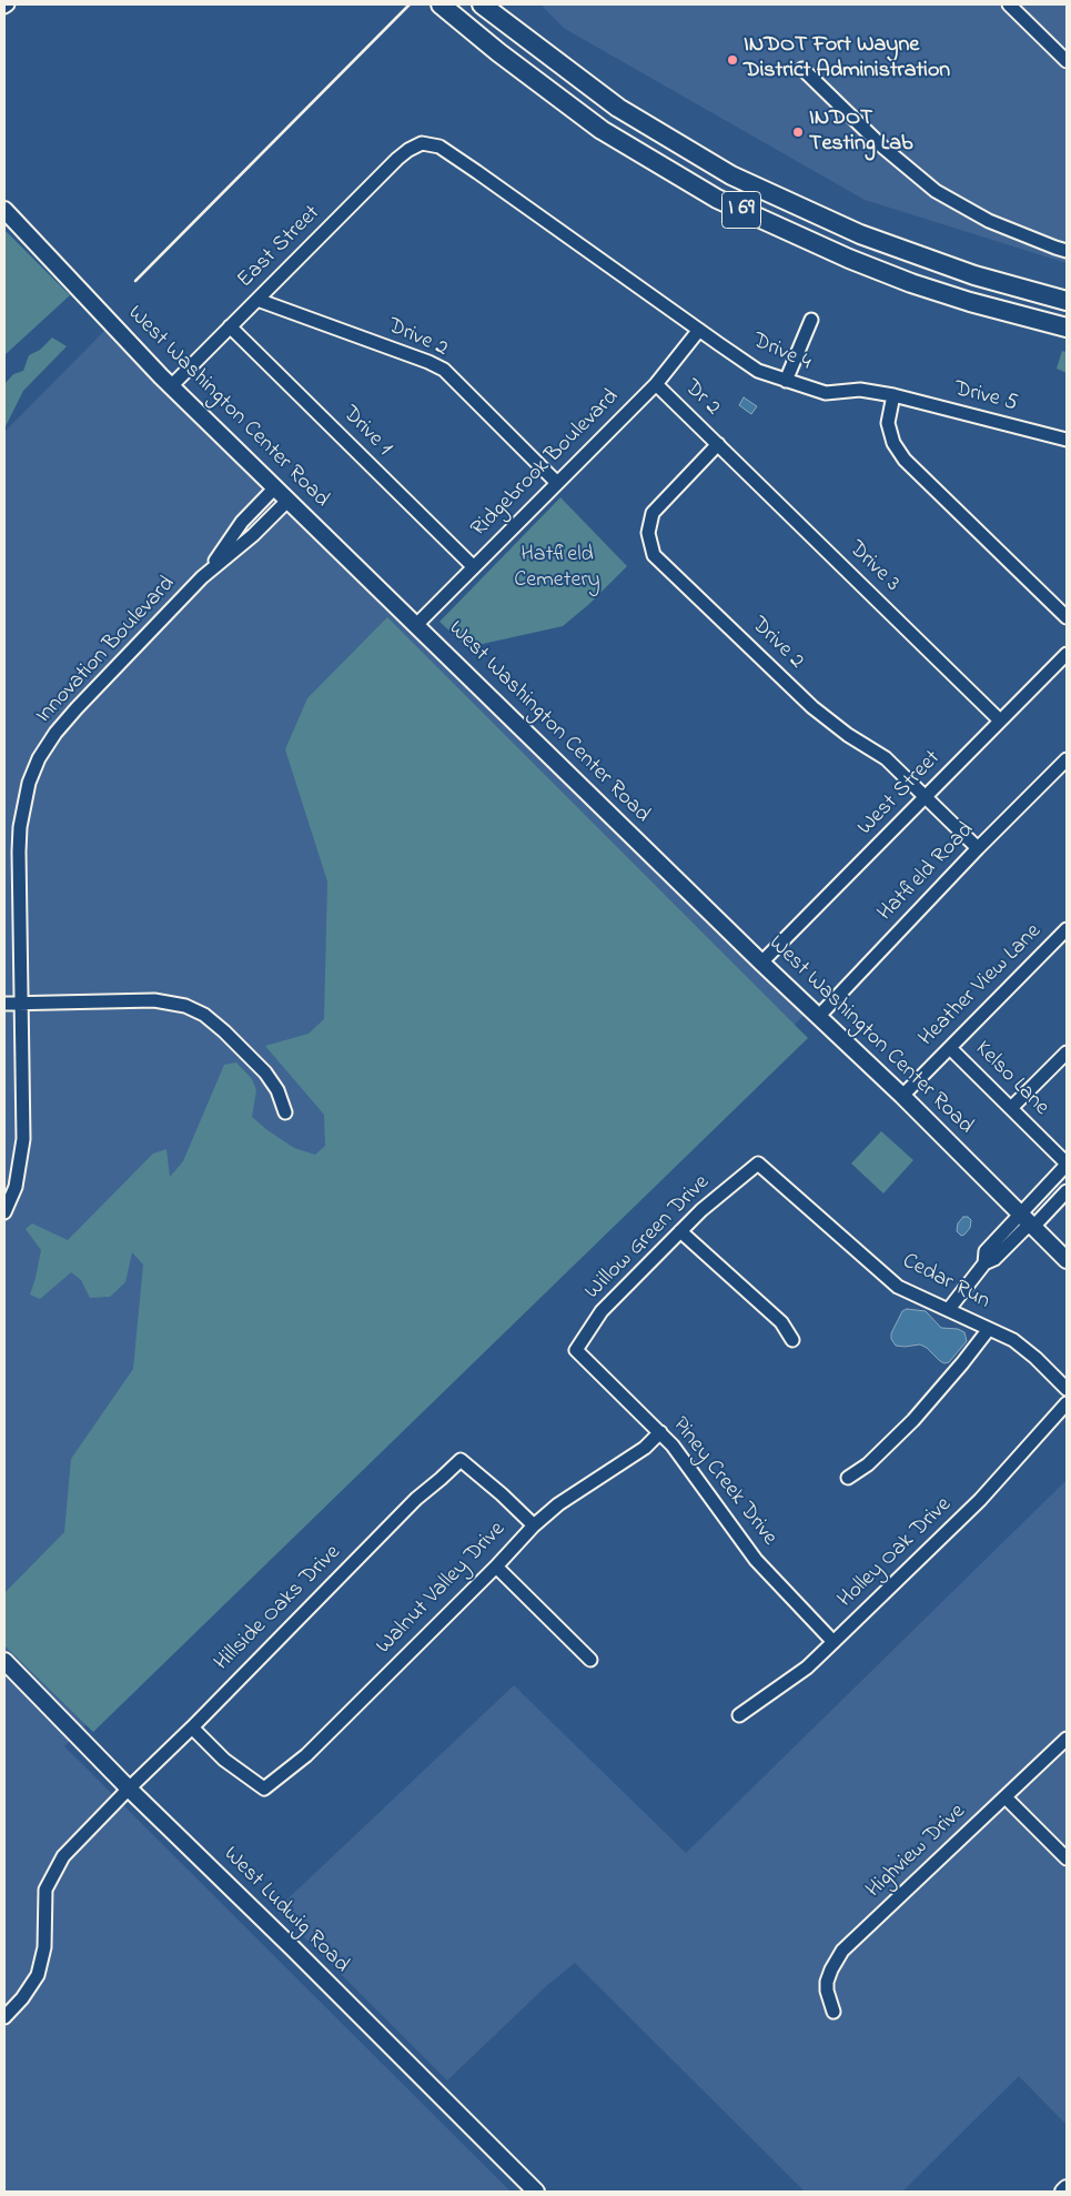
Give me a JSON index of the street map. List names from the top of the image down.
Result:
{
  "streets": {
    "highway": ["I 69"],
    "main road": ["West Washington Center Road", "West Ludwig Road"],
    "street": [
      "East Street",
      "Drive 2",
      "Drive 4",
      "Drive 5",
      "Dr 2",
      "Drive 1",
      "Ridgebrook Boulevard",
      "Drive 3",
      "Innovation Boulevard",
      "West Street",
      "Hatfield Road",
      "Heather View Lane",
      "Kelso Lane",
      "Willow Green Drive",
      "Cedar Run",
      "Piney Creek Drive",
      "Holley Oak Drive",
      "Walnut Valley Drive",
      "Hillside Oaks Drive",
      "Highview Drive"
    ]
  },
  "crossings": [
    ["East Street", "Drive 2"],
    ["East Street", "Drive 4"],
    ["East Street", "West Washington Center Road"],
    ["East Street", "Drive 1"],
    ["Drive 2", "Dr 2"],
    ["Drive 2", "Ridgebrook Boulevard"],
    ["Drive 2", "Drive 3"],
    ["Drive 2", "West Street"],
    ["Drive 2", "Hatfield Road"],
    ["Drive 4", "Drive 5"],
    ["Drive 4", "Ridgebrook Boulevard"],
    ["Dr 2", "Ridgebrook Boulevard"],
    ["Dr 2", "Drive 3"],
    ["West Washington Center Road", "Ridgebrook Boulevard"],
    ["West Washington Center Road", "Innovation Boulevard"],
    ["West Washington Center Road", "West Street"],
    ["West Washington Center Road", "Hatfield Road"],
    ["West Washington Center Road", "Heather View Lane"],
    ["Drive 1", "Ridgebrook Boulevard"],
    ["Drive 3", "West Street"],
    ["Heather View Lane", "Kelso Lane"],
    ["Willow Green Drive", "Cedar Run"],
    ["Willow Green Drive", "Piney Creek Drive"],
    ["Piney Creek Drive", "Holley Oak Drive"],
    ["Piney Creek Drive", "Walnut Valley Drive"],
    ["Walnut Valley Drive", "Hillside Oaks Drive"],
    ["Hillside Oaks Drive", "West Ludwig Road"]
  ],
  "parks": ["Hatfield Cemetery"],
  "places": ["INDOT Fort Wayne District Administration", "INDOT Testing Lab"]
}
